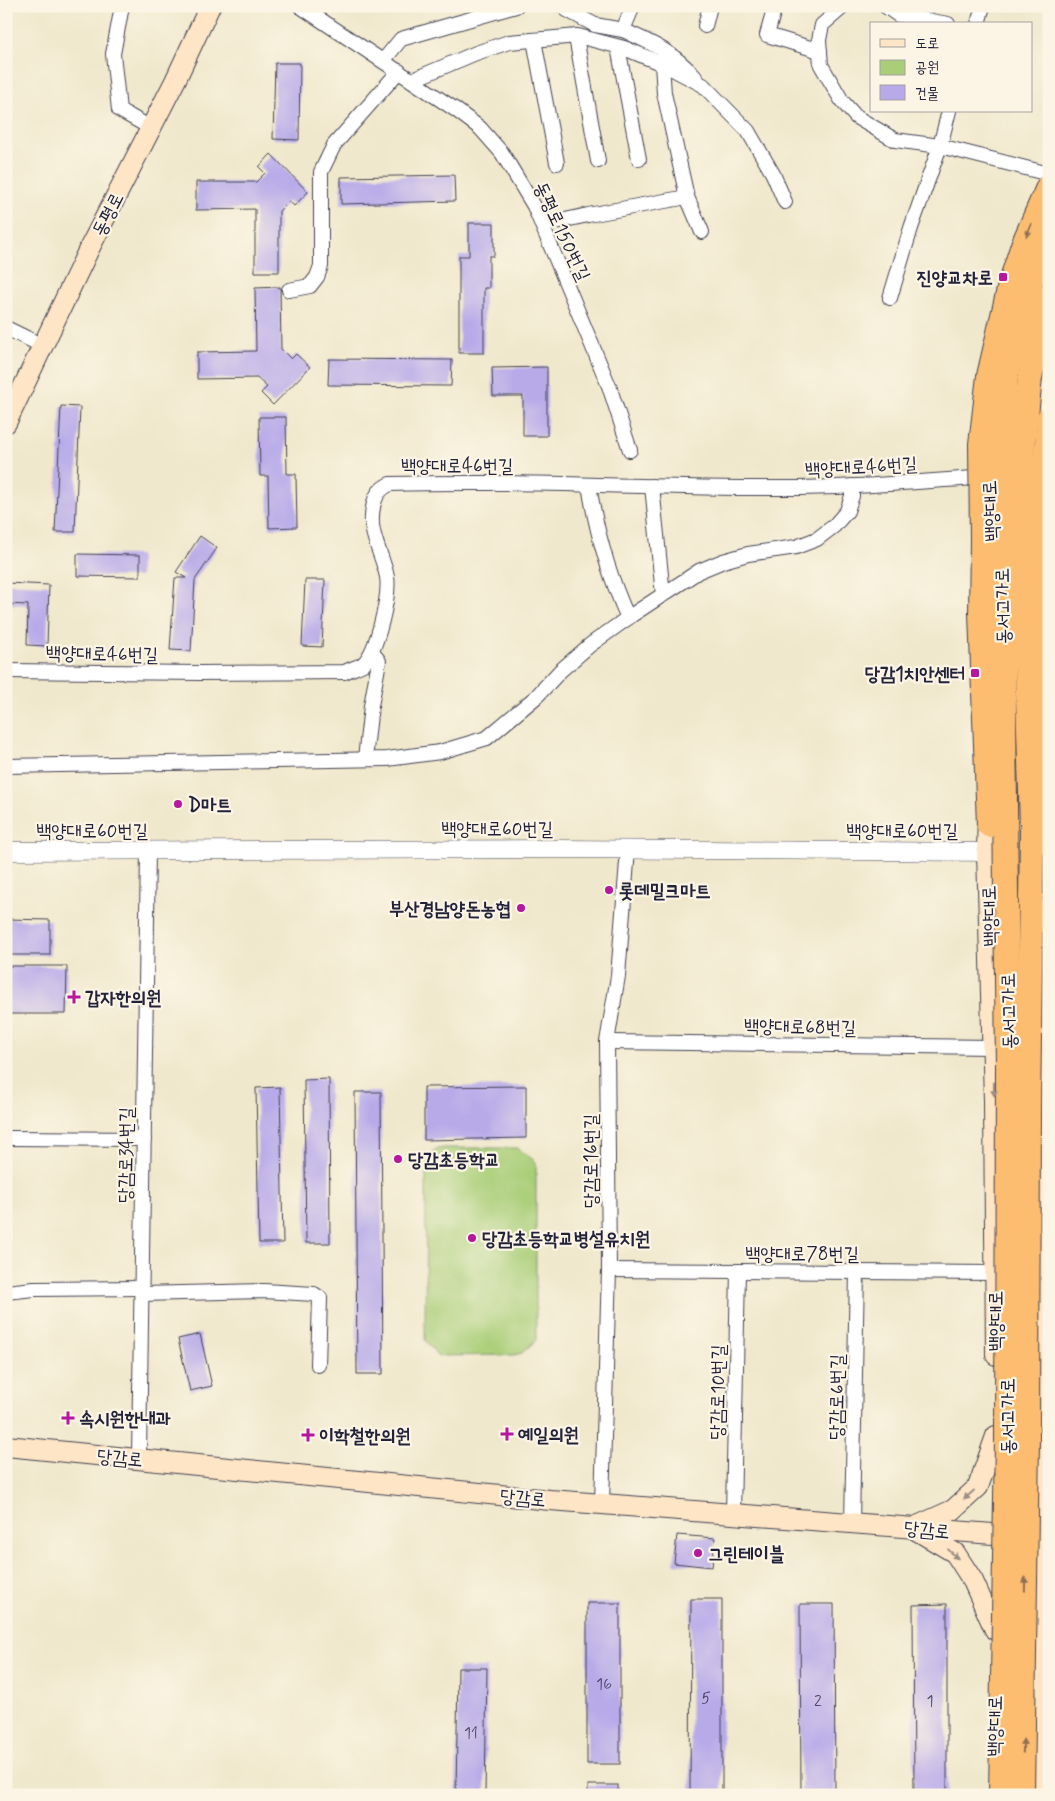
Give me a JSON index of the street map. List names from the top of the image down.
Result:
{
  "streets": {
    "highway": ["동서고가로"],
    "main road": ["동평로", "백양대로", "당감로"],
    "street": [
      "동평로150번길",
      "백양대로46번길",
      "백양대로60번길",
      "백양대로68번길",
      "당감로34번길",
      "당감로16번길",
      "백양대로78번길",
      "당감로10번길",
      "당감로6번길"
    ]
  },
  "crossings": [
    ["백양대로46번길", "백양대로"],
    ["백양대로", "백양대로60번길"],
    ["백양대로", "백양대로68번길"],
    ["백양대로", "백양대로78번길"],
    ["백양대로", "당감로"],
    ["백양대로60번길", "당감로34번길"],
    ["백양대로60번길", "당감로16번길"],
    ["백양대로68번길", "당감로16번길"],
    ["당감로34번길", "당감로"],
    ["당감로16번길", "백양대로78번길"],
    ["당감로16번길", "당감로"],
    ["백양대로78번길", "당감로10번길"],
    ["백양대로78번길", "당감로6번길"],
    ["당감로10번길", "당감로"],
    ["당감로6번길", "당감로"]
  ],
  "places": {
    "transit": ["진양교차로", "당감1치안센터"],
    "other": [
      "D마트",
      "롯데밀크마트",
      "부산경남양돈농협",
      "당감초등학교",
      "당감초등학교병설유치원",
      "그린테이블"
    ],
    "health": [
      "갑자한의원",
      "속시원한내과",
      "예일의원",
      "이학철한의원"
    ]
  },
  "house_numbers": [
    "16",
    "5",
    "2",
    "1",
    "11"
  ],
  "legend": ["도로", "공원", "건물"]
}
